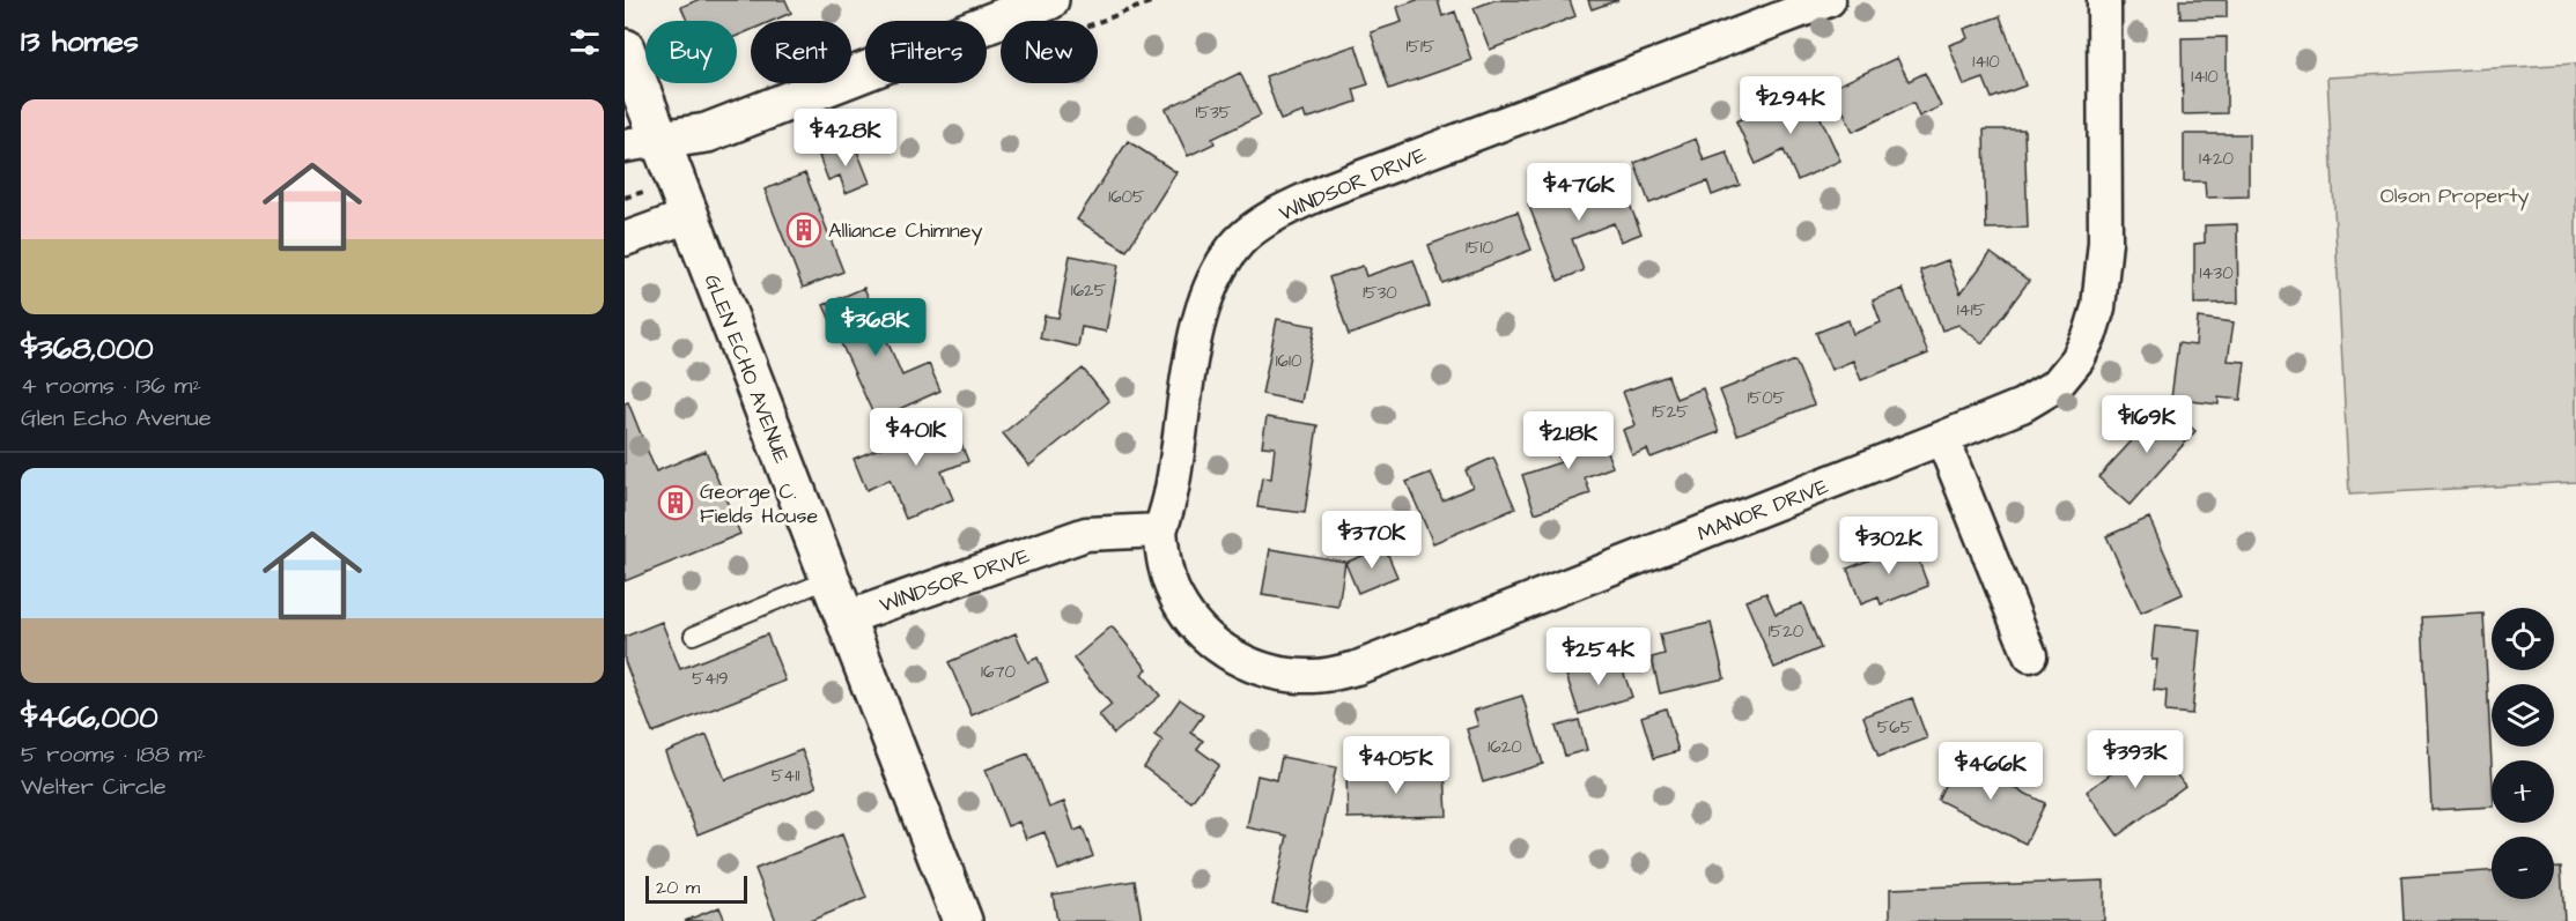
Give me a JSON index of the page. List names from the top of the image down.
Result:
{
  "streets": {
    "street": ["WINDSOR DRIVE", "GLEN ECHO AVENUE", "MANOR DRIVE"]
  },
  "crossings": [
    ["WINDSOR DRIVE", "GLEN ECHO AVENUE"],
    ["WINDSOR DRIVE", "MANOR DRIVE"]
  ],
  "parks": ["Olson Property"],
  "places": {
    "building": ["Alliance Chimney", "George C. Fields House"]
  },
  "house_numbers": [
    "1515",
    "1410",
    "1410",
    "1535",
    "1420",
    "1605",
    "1510",
    "1430",
    "1625",
    "1530",
    "1415",
    "1610",
    "1505",
    "1525",
    "1520",
    "1670",
    "5419",
    "565",
    "1620",
    "5411"
  ],
  "scale_bar": "20 m",
  "page": {
    "heading": "13 homes",
    "chip": [
      "Buy",
      "Rent",
      "Filters",
      "New"
    ],
    "price": [
      "$294K",
      "$428K",
      "$476K",
      "$368K",
      "$169K",
      "$401K",
      "$218K",
      "$370K",
      "$302K",
      "$254K",
      "$393K",
      "$405K",
      "$466K"
    ],
    "list": [
      {
        "name": "$368,000",
        "note": "4 rooms · 136 m² · Glen Echo Avenue"
      },
      {
        "name": "$466,000",
        "note": "5 rooms · 188 m² · Welter Circle"
      }
    ],
    "map_buttons": ["+", "−"],
    "scale": "20 m"
  }
}
